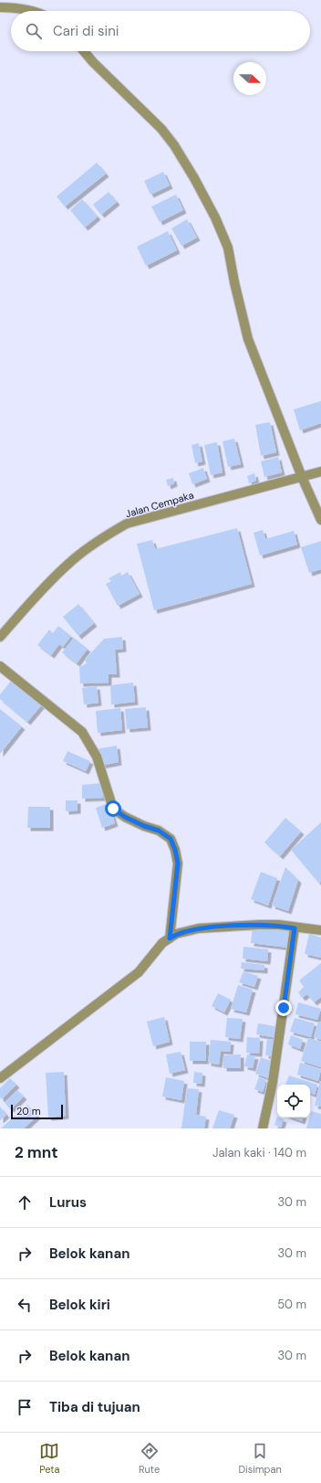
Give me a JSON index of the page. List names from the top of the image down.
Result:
{
  "streets": {
    "street": ["Jalan Cempaka"]
  },
  "scale_bar": "20 m",
  "north": "right",
  "page": {
    "search": "Cari di sini",
    "scale": "20 m",
    "heading": ["2 mnt", "Jalan kaki · 140 m"],
    "list": [
      ["Lurus", "30 m"],
      ["Belok kanan", "30 m"],
      ["Belok kiri", "50 m"],
      ["Belok kanan", "30 m"],
      "Tiba di tujuan"
    ],
    "nav": ["Peta", "Rute", "Disimpan"]
  }
}
